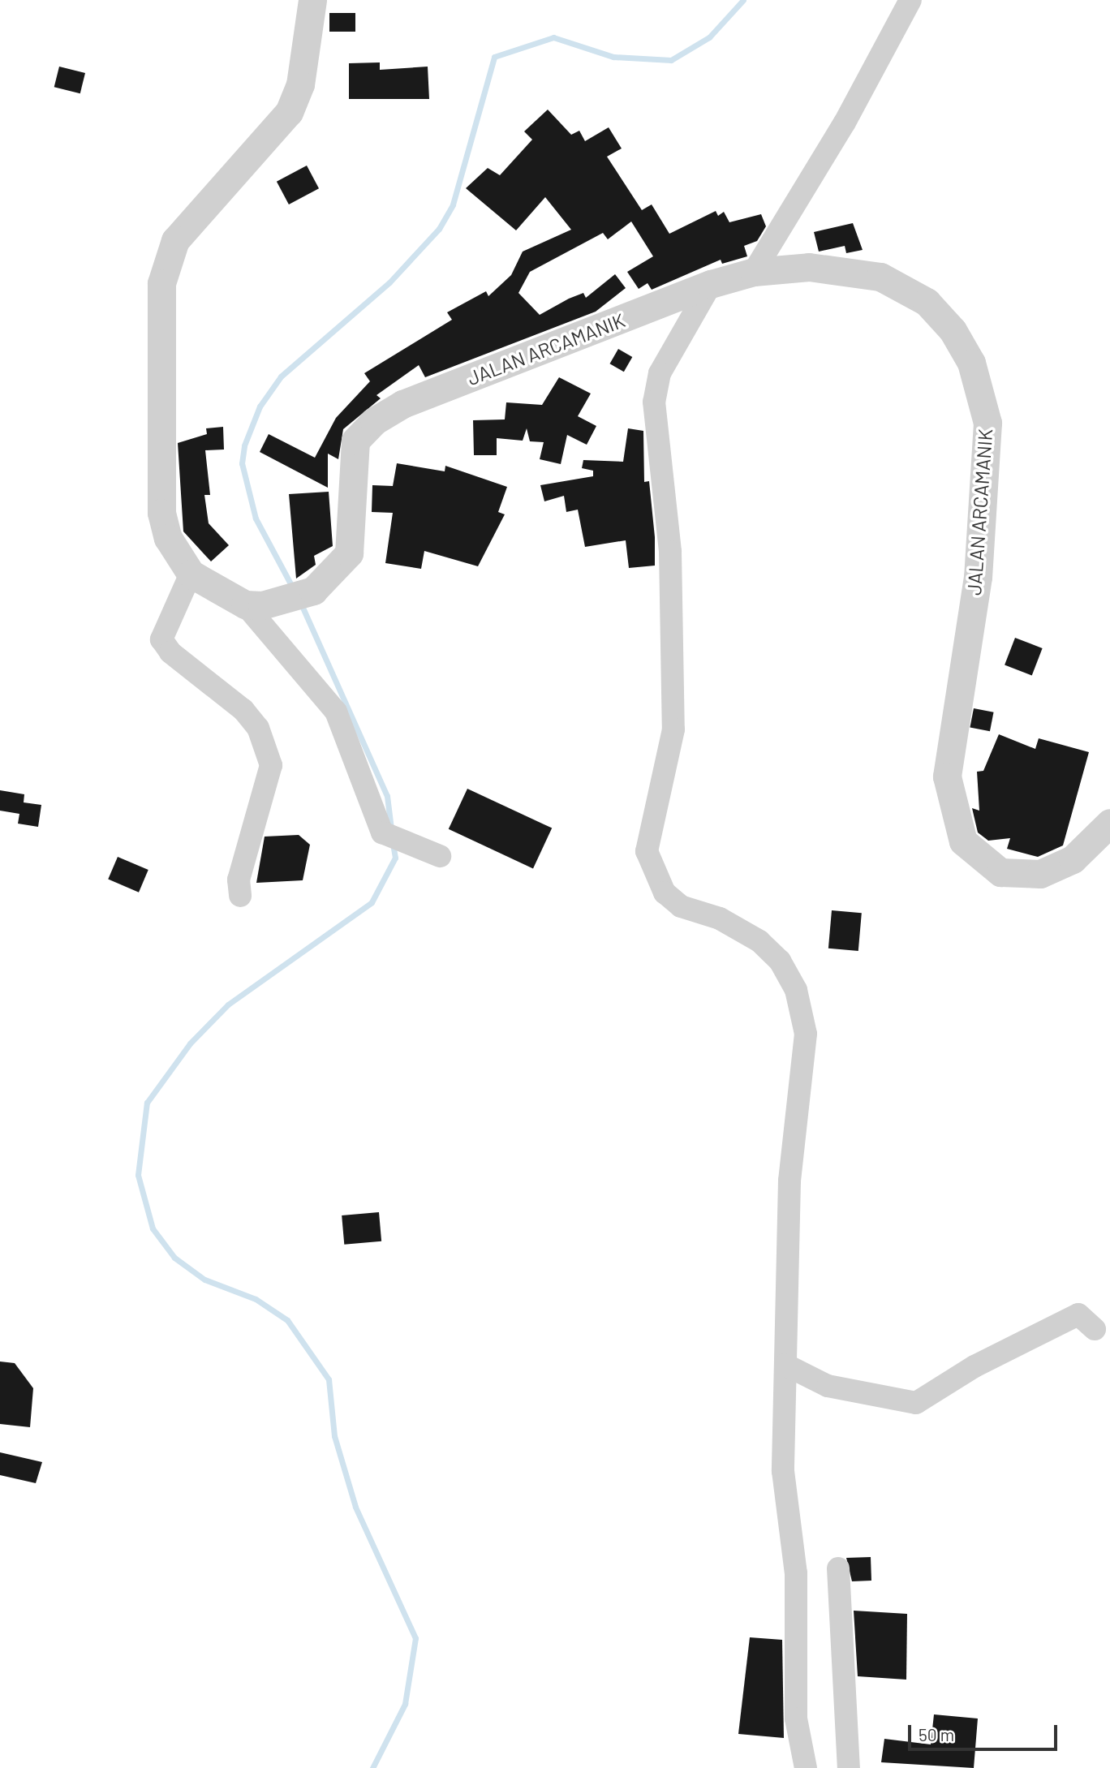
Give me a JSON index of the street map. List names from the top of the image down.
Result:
{
  "streets": {
    "street": ["JALAN ARCAMANIK"]
  },
  "scale_bar": "50 m"
}
